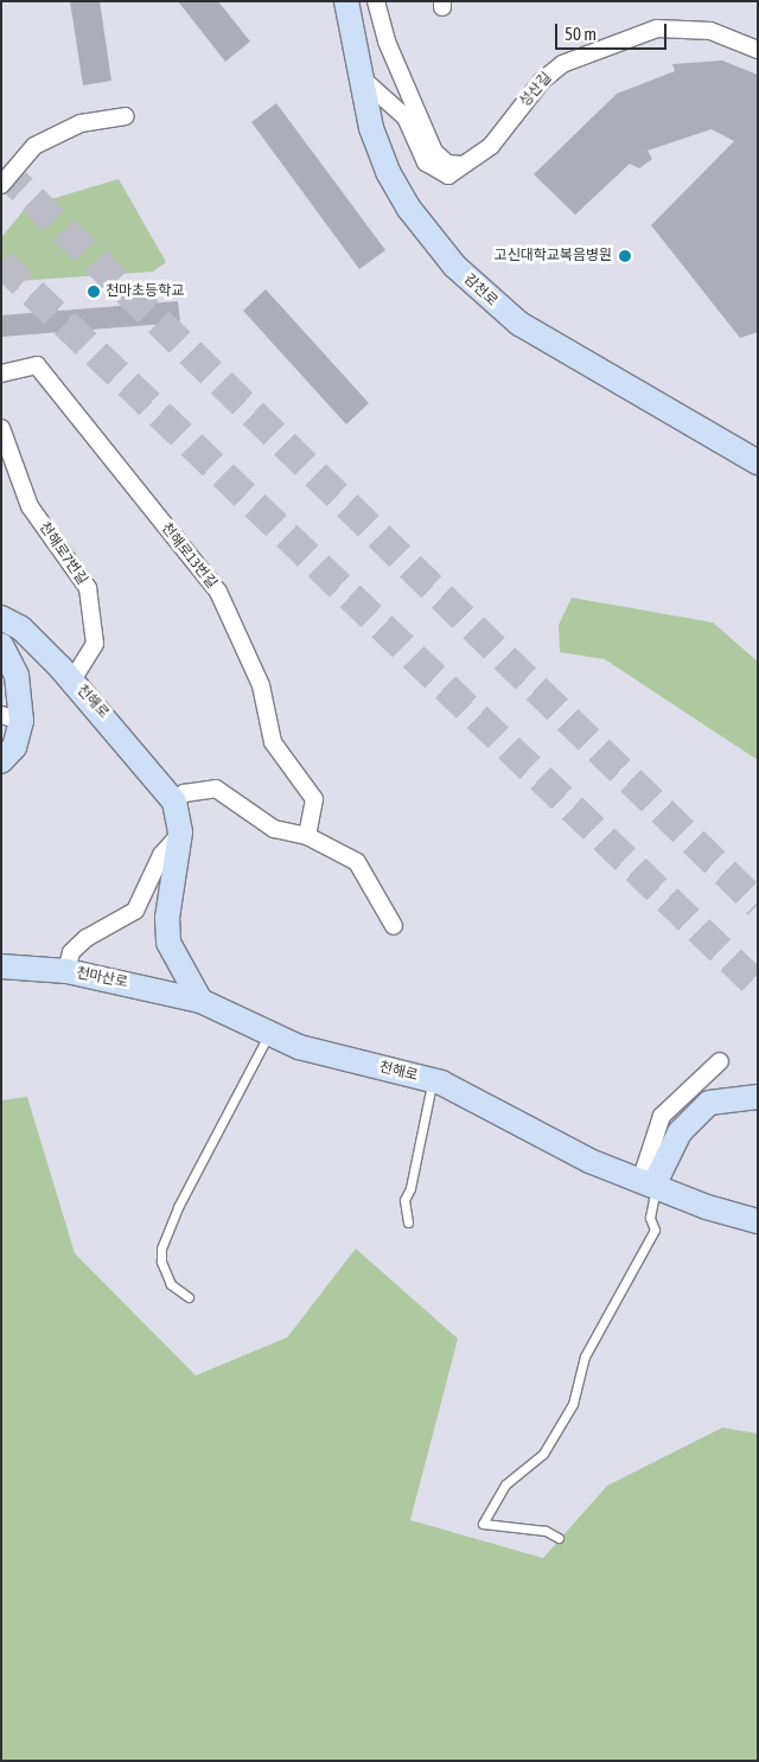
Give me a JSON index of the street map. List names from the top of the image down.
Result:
{
  "streets": {
    "street": [
      "성산길",
      "감천로",
      "천해로7번길",
      "천해로13번길",
      "천해로",
      "천마산로"
    ]
  },
  "crossings": [
    ["천해로7번길", "천해로"],
    ["천해로", "천마산로"]
  ],
  "places": ["고신대학교복음병원", "천마초등학교"],
  "scale_bar": "50 m"
}
